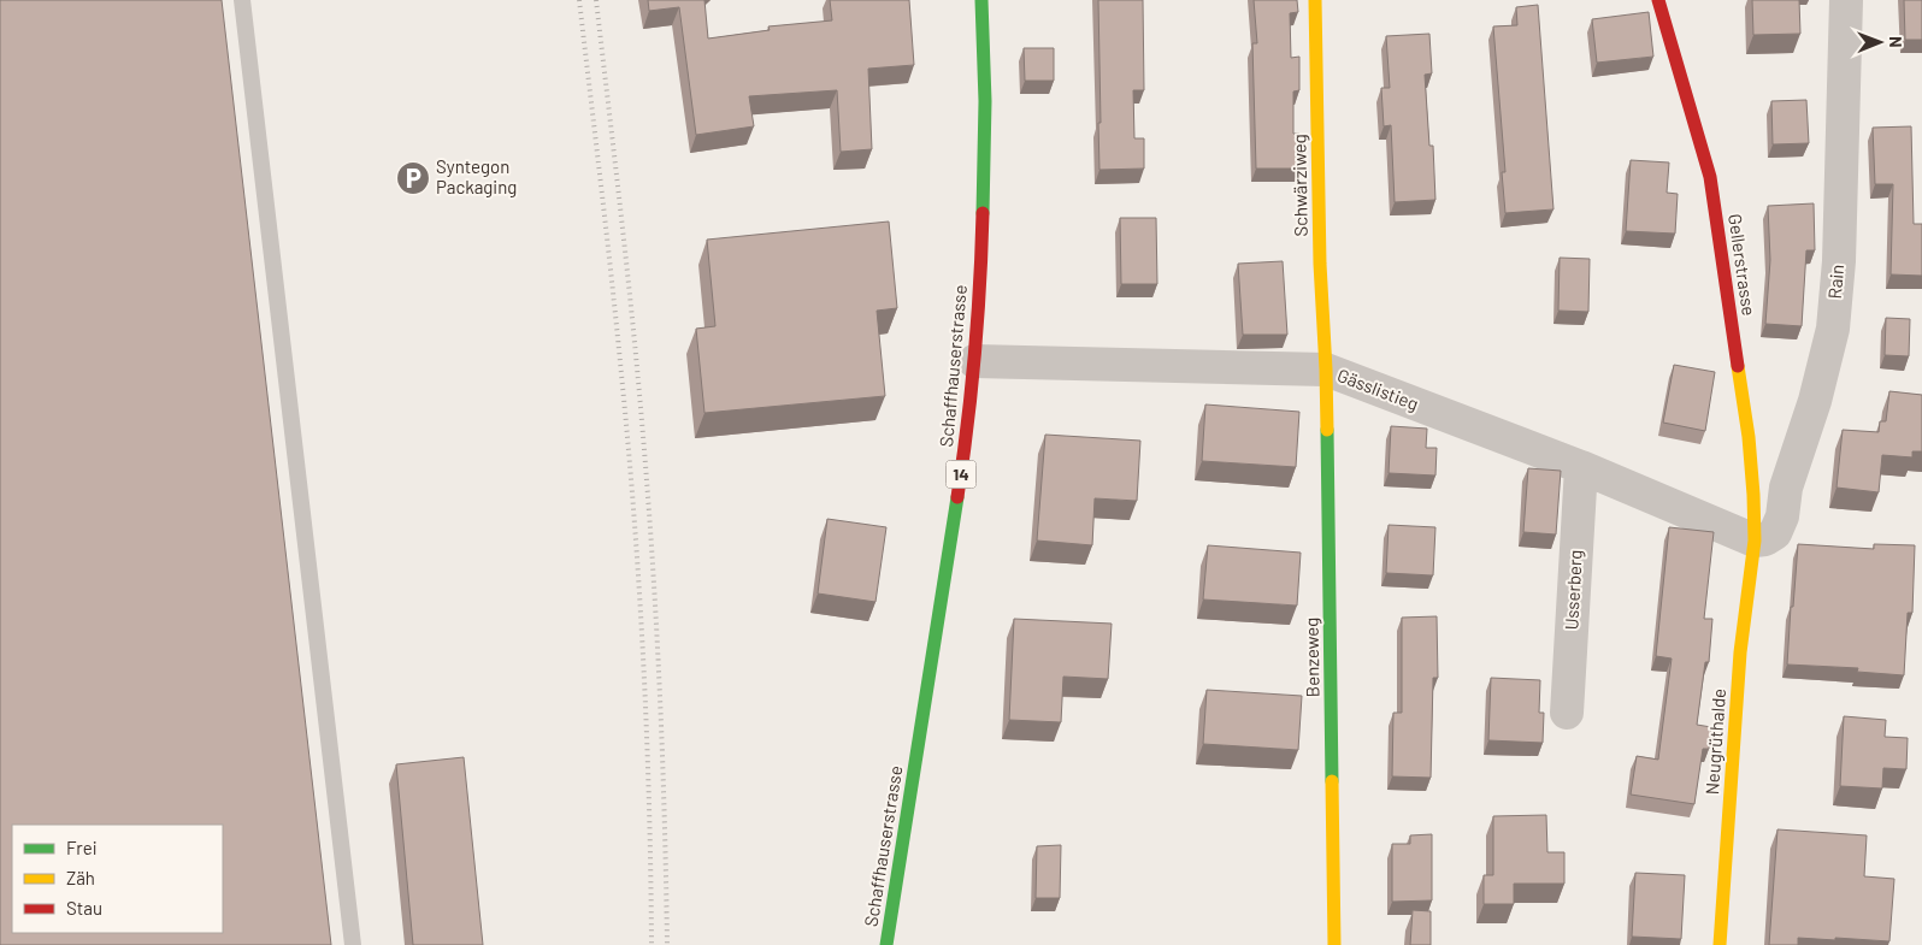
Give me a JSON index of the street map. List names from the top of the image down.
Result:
{
  "streets": {
    "street": [
      "Schwärziweg",
      "Gellerstrasse",
      "Rain",
      "Schaffhauserstrasse",
      "Gässlistieg",
      "14",
      "Usserberg",
      "Benzeweg",
      "Neugrüthalde"
    ]
  },
  "crossings": [
    ["Schwärziweg", "Gässlistieg"],
    ["Schwärziweg", "Benzeweg"],
    ["Gellerstrasse", "Rain"],
    ["Gellerstrasse", "Gässlistieg"],
    ["Gellerstrasse", "Neugrüthalde"],
    ["Rain", "Gässlistieg"],
    ["Rain", "Neugrüthalde"],
    ["Schaffhauserstrasse", "Gässlistieg"],
    ["Gässlistieg", "Usserberg"],
    ["Gässlistieg", "Benzeweg"],
    ["Gässlistieg", "Neugrüthalde"]
  ],
  "places": {
    "parking": ["Syntegon Packaging"]
  },
  "legend": ["Frei", "Zäh", "Stau"],
  "north": "right"
}
